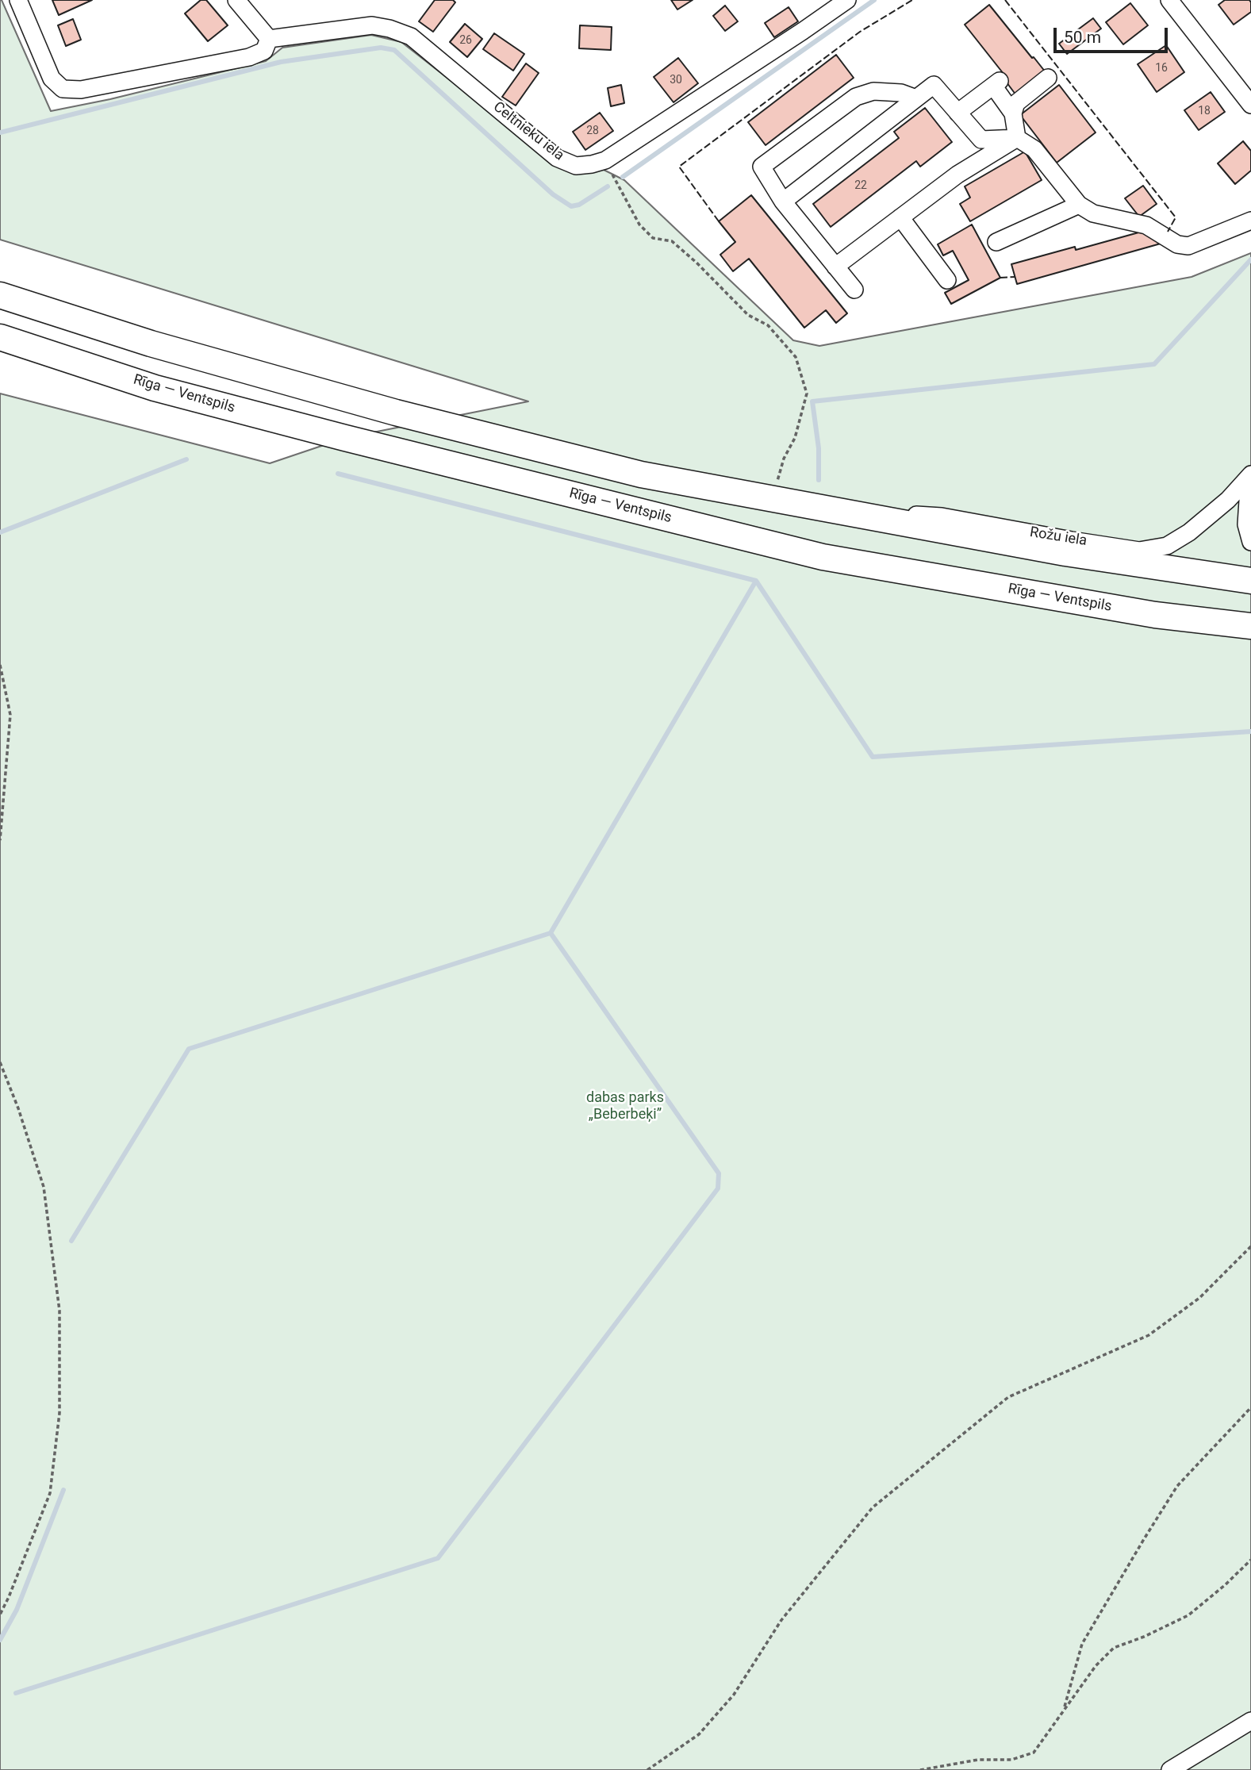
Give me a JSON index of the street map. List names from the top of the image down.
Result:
{
  "streets": {
    "highway": ["Rīga — Ventspils"],
    "street": ["Celtnieku iela", "Rožu iela"]
  },
  "parks": ["dabas parks „Beberbeķi”"],
  "house_numbers": [
    "26",
    "16",
    "30",
    "18",
    "28",
    "22"
  ],
  "scale_bar": "50 m"
}
